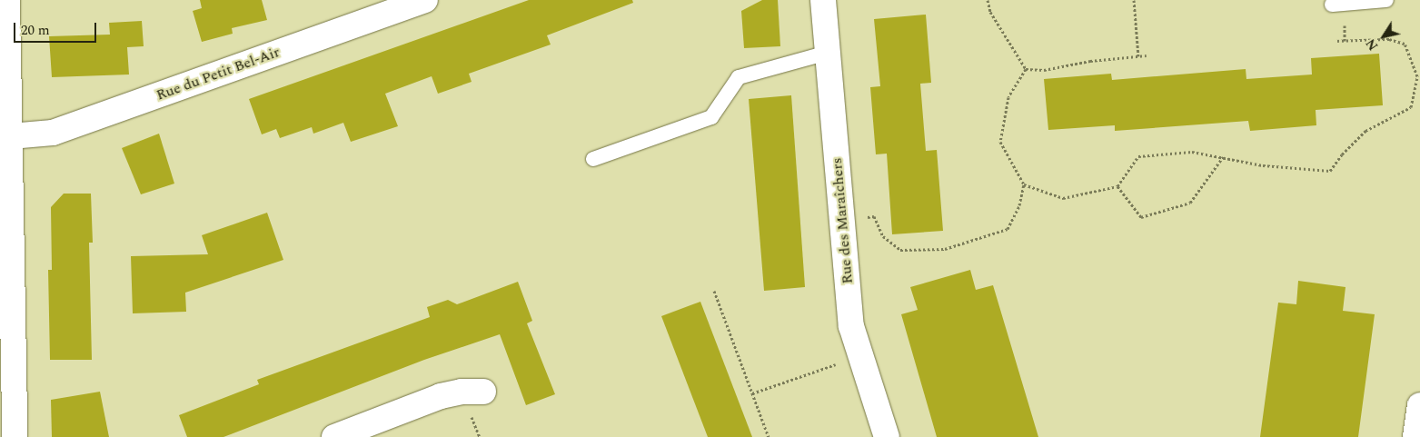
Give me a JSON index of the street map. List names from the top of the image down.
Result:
{
  "streets": {
    "street": ["Rue du Petit Bel-Air", "Rue des Maraîchers"]
  },
  "scale_bar": "20 m",
  "north": "bottom left"
}
